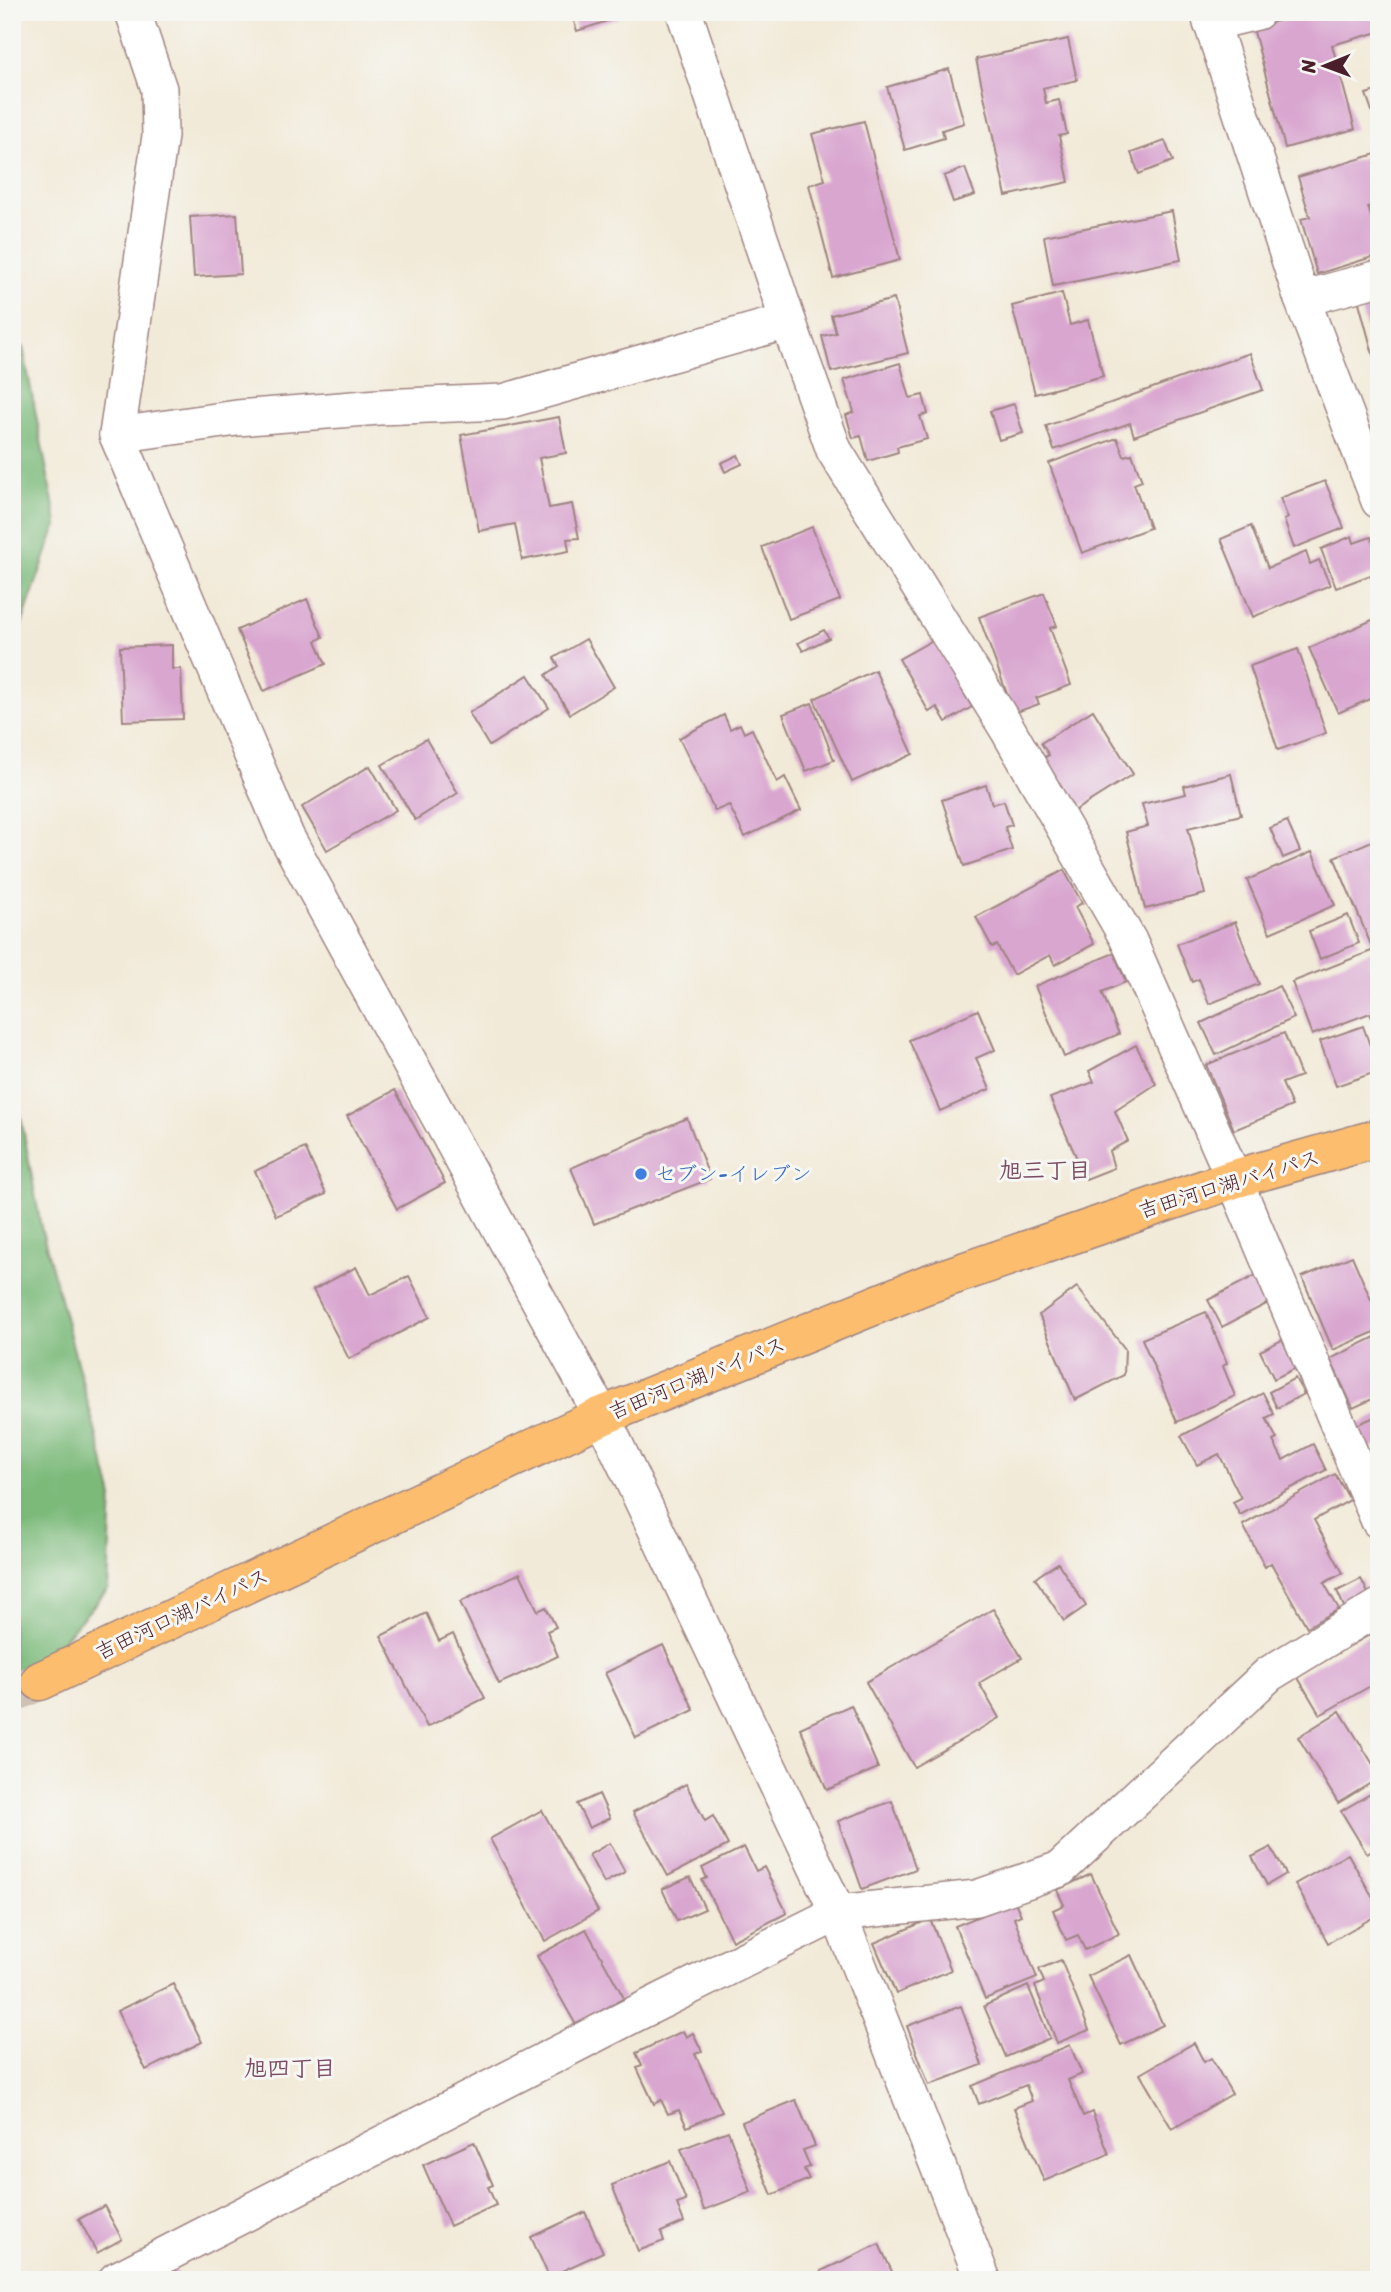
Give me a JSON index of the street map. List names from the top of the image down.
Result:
{
  "streets": {
    "highway": ["吉田河口湖バイパス"]
  },
  "districts": ["旭三丁目", "旭四丁目"],
  "places": ["セブン-イレブン"],
  "north": "left"
}
